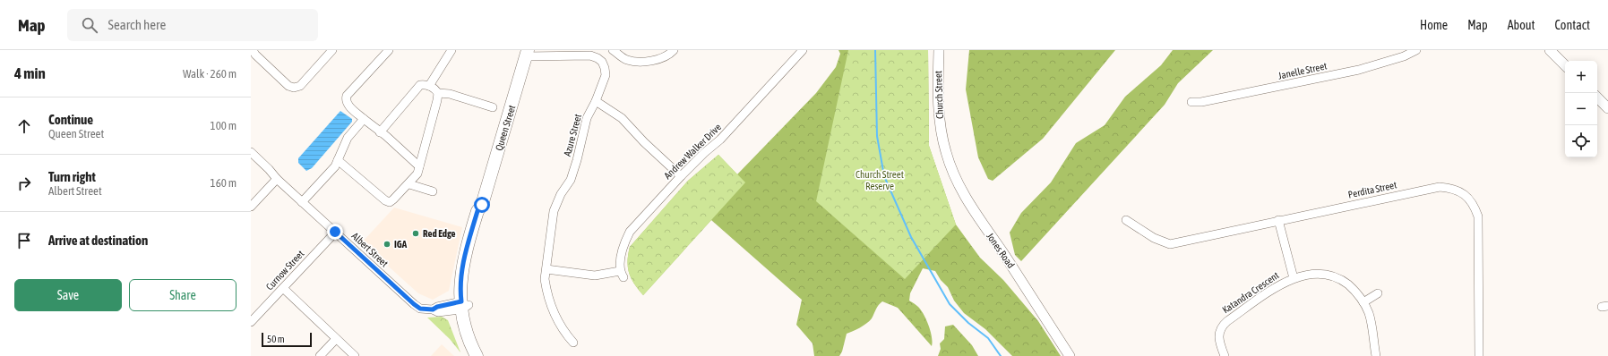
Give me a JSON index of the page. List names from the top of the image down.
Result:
{
  "streets": {
    "main road": ["Queen Street"],
    "street": [
      "Janelle Street",
      "Church Street",
      "Azure Street",
      "Andrew Walker Drive",
      "Perdita Street",
      "Albert Street",
      "Jones Road",
      "Curnow Street",
      "Katandra Crescent"
    ]
  },
  "crossings": [
    ["Church Street", "Jones Road"],
    ["Queen Street", "Albert Street"],
    ["Azure Street", "Andrew Walker Drive"],
    ["Albert Street", "Curnow Street"]
  ],
  "parks": ["Church Street Reserve"],
  "places": ["Red Edge", "IGA"],
  "scale_bar": "50 m",
  "page": {
    "header": "Map",
    "search": "Search here",
    "nav": [
      "Home",
      "Map",
      "About",
      "Contact"
    ],
    "heading": ["4 min", "Walk · 260 m"],
    "map_buttons": ["+", "−"],
    "list": [
      ["Continue", "Queen Street", "100 m"],
      ["Turn right", "Albert Street", "160 m"],
      "Arrive at destination"
    ],
    "buttons": ["Save", "Share"],
    "scale": "50 m"
  }
}
